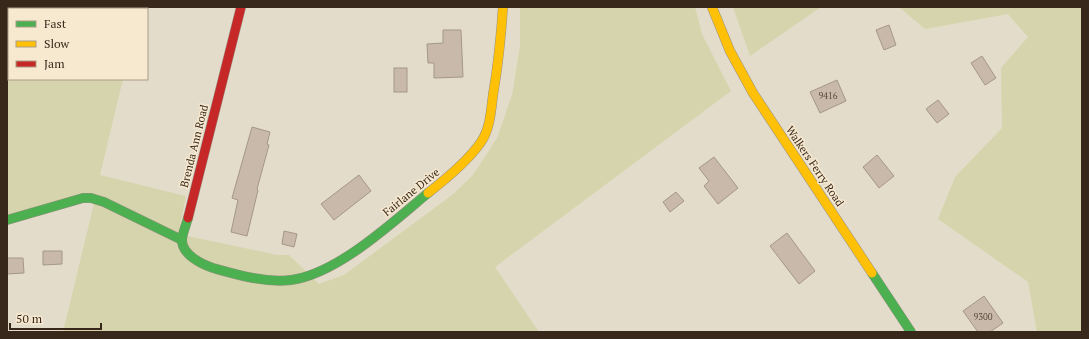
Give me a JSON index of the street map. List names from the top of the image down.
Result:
{
  "streets": {
    "street": ["Brenda Ann Road", "Walkers Ferry Road", "Fairlane Drive"]
  },
  "crossings": [
    ["Brenda Ann Road", "Fairlane Drive"]
  ],
  "house_numbers": ["9416", "9300"],
  "legend": ["Fast", "Slow", "Jam"],
  "scale_bar": "50 m"
}
